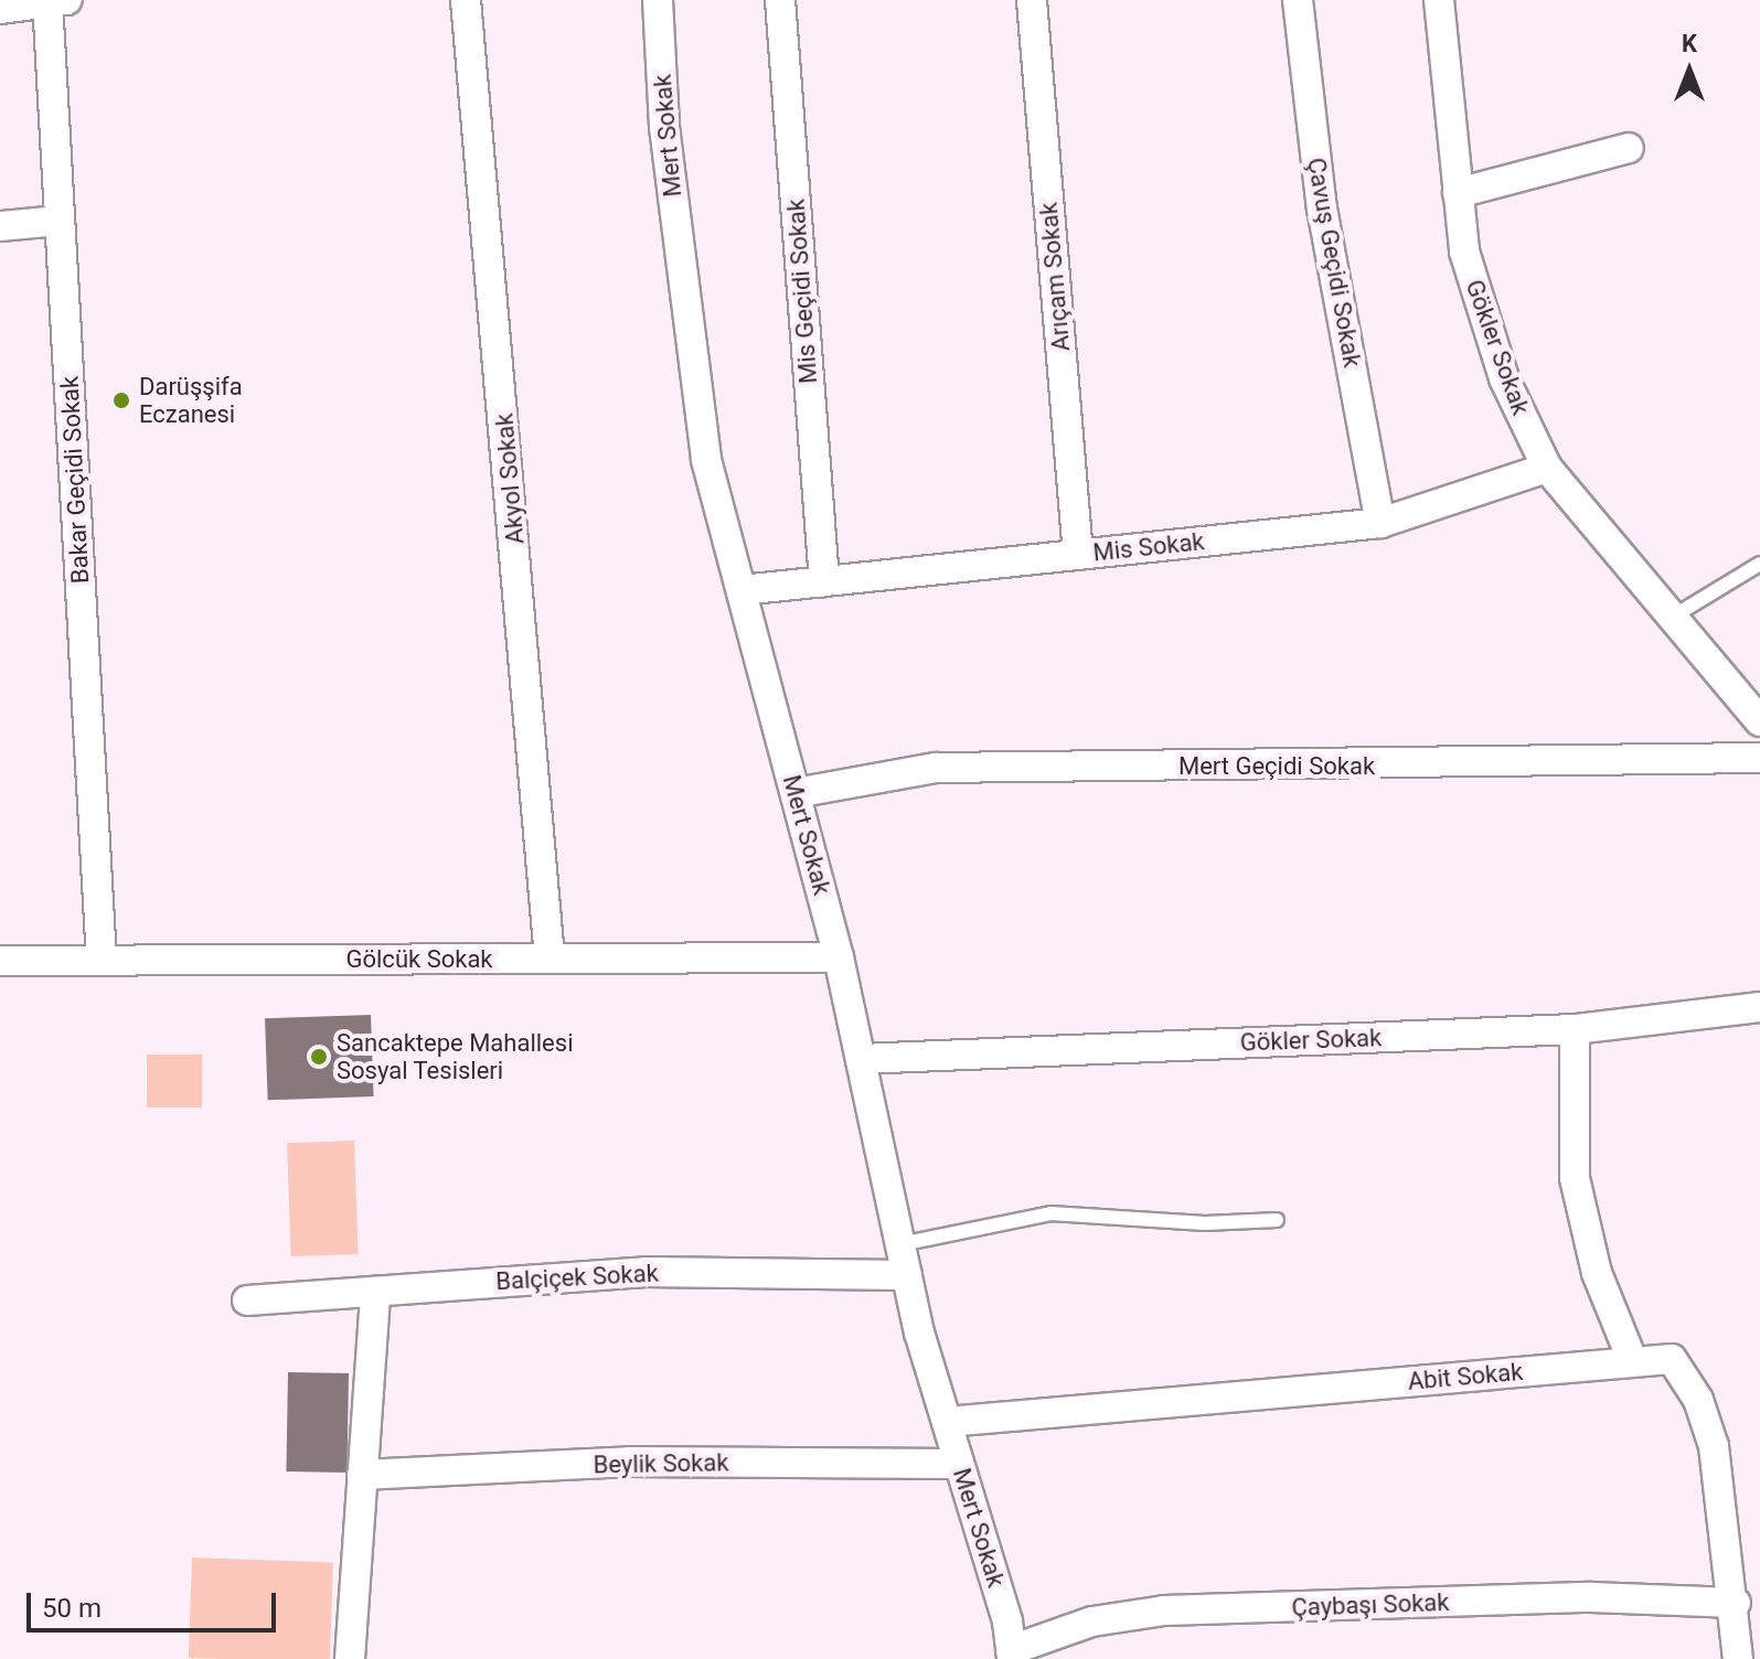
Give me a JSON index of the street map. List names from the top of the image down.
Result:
{
  "streets": {
    "street": [
      "Mert Sokak",
      "Çavuş Geçidi Sokak",
      "Arıçam Sokak",
      "Mis Geçidi Sokak",
      "Gökler Sokak",
      "Akyol Sokak",
      "Bakar Geçidi Sokak",
      "Mis Sokak",
      "Mert Geçidi Sokak",
      "Gölcük Sokak",
      "Balçiçek Sokak",
      "Abit Sokak",
      "Beylik Sokak",
      "Çaybaşı Sokak"
    ]
  },
  "crossings": [
    ["Mert Sokak", "Gökler Sokak"],
    ["Mert Sokak", "Mis Sokak"],
    ["Mert Sokak", "Mert Geçidi Sokak"],
    ["Mert Sokak", "Gölcük Sokak"],
    ["Mert Sokak", "Balçiçek Sokak"],
    ["Mert Sokak", "Abit Sokak"],
    ["Mert Sokak", "Beylik Sokak"],
    ["Mert Sokak", "Çaybaşı Sokak"],
    ["Çavuş Geçidi Sokak", "Mis Sokak"],
    ["Arıçam Sokak", "Mis Sokak"],
    ["Mis Geçidi Sokak", "Mis Sokak"],
    ["Gökler Sokak", "Mis Sokak"],
    ["Akyol Sokak", "Gölcük Sokak"],
    ["Bakar Geçidi Sokak", "Gölcük Sokak"],
    ["Abit Sokak", "Çaybaşı Sokak"]
  ],
  "places": ["Darüşşifa Eczanesi", "Sancaktepe Mahallesi Sosyal Tesisleri"],
  "scale_bar": "50 m",
  "north": "top"
}
